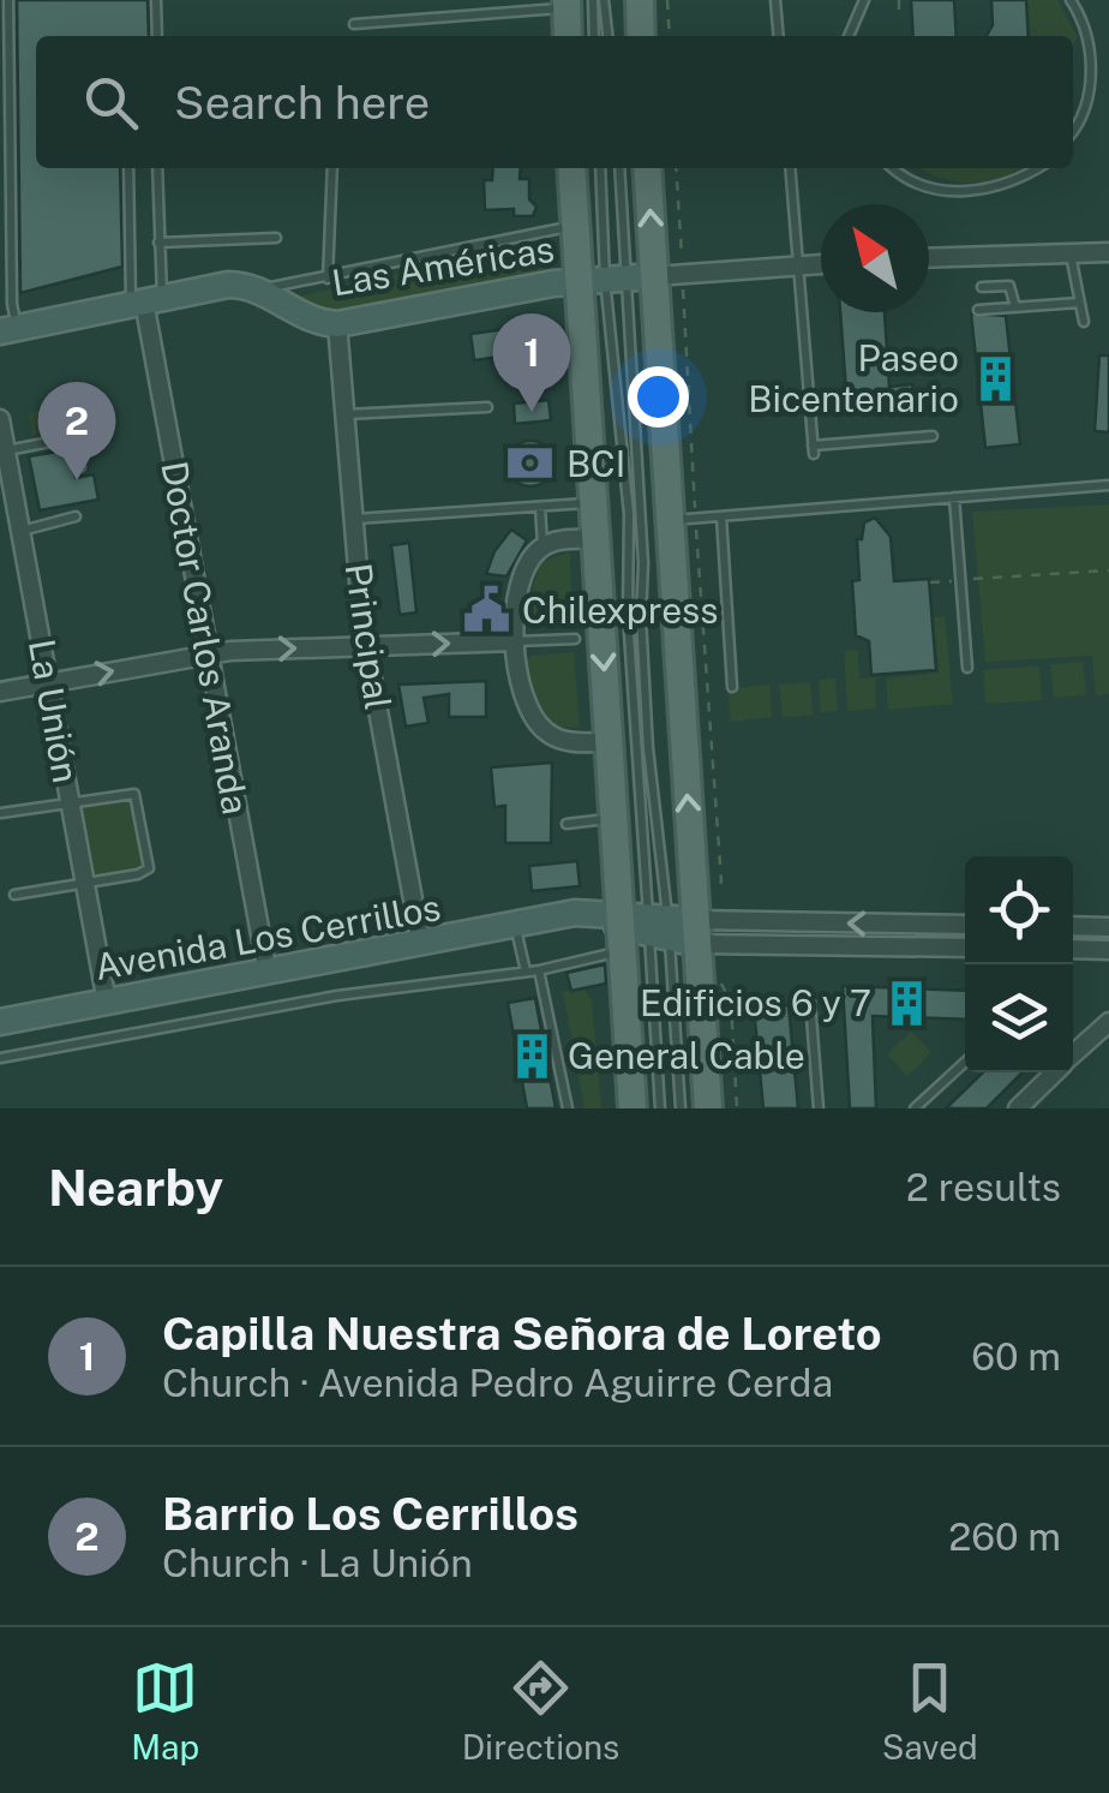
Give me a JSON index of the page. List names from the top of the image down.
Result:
{
  "streets": {
    "street": [
      "Las Américas",
      "Principal",
      "Doctor Carlos Aranda",
      "La Unión",
      "Avenida Los Cerrillos"
    ]
  },
  "crossings": [
    ["Las Américas", "Principal"],
    ["Las Américas", "Doctor Carlos Aranda"],
    ["Principal", "Avenida Los Cerrillos"],
    ["Doctor Carlos Aranda", "Avenida Los Cerrillos"],
    ["La Unión", "Avenida Los Cerrillos"]
  ],
  "places": {
    "building": ["Paseo Bicentenario", "Edificios 6 y 7", "General Cable"],
    "bank": ["BCI"],
    "public building": ["Chilexpress"]
  },
  "north": "top left",
  "page": {
    "search": "Search here",
    "pins": ["1", "2"],
    "heading": ["Nearby", "2 results"],
    "list": [
      {
        "mark": "1",
        "name": "Capilla Nuestra Señora de Loreto",
        "note": "Church · Avenida Pedro Aguirre Cerda",
        "value": "60 m"
      },
      {
        "mark": "2",
        "name": "Barrio Los Cerrillos",
        "note": "Church · La Unión",
        "value": "260 m"
      }
    ],
    "nav": ["Map", "Directions", "Saved"]
  }
}
